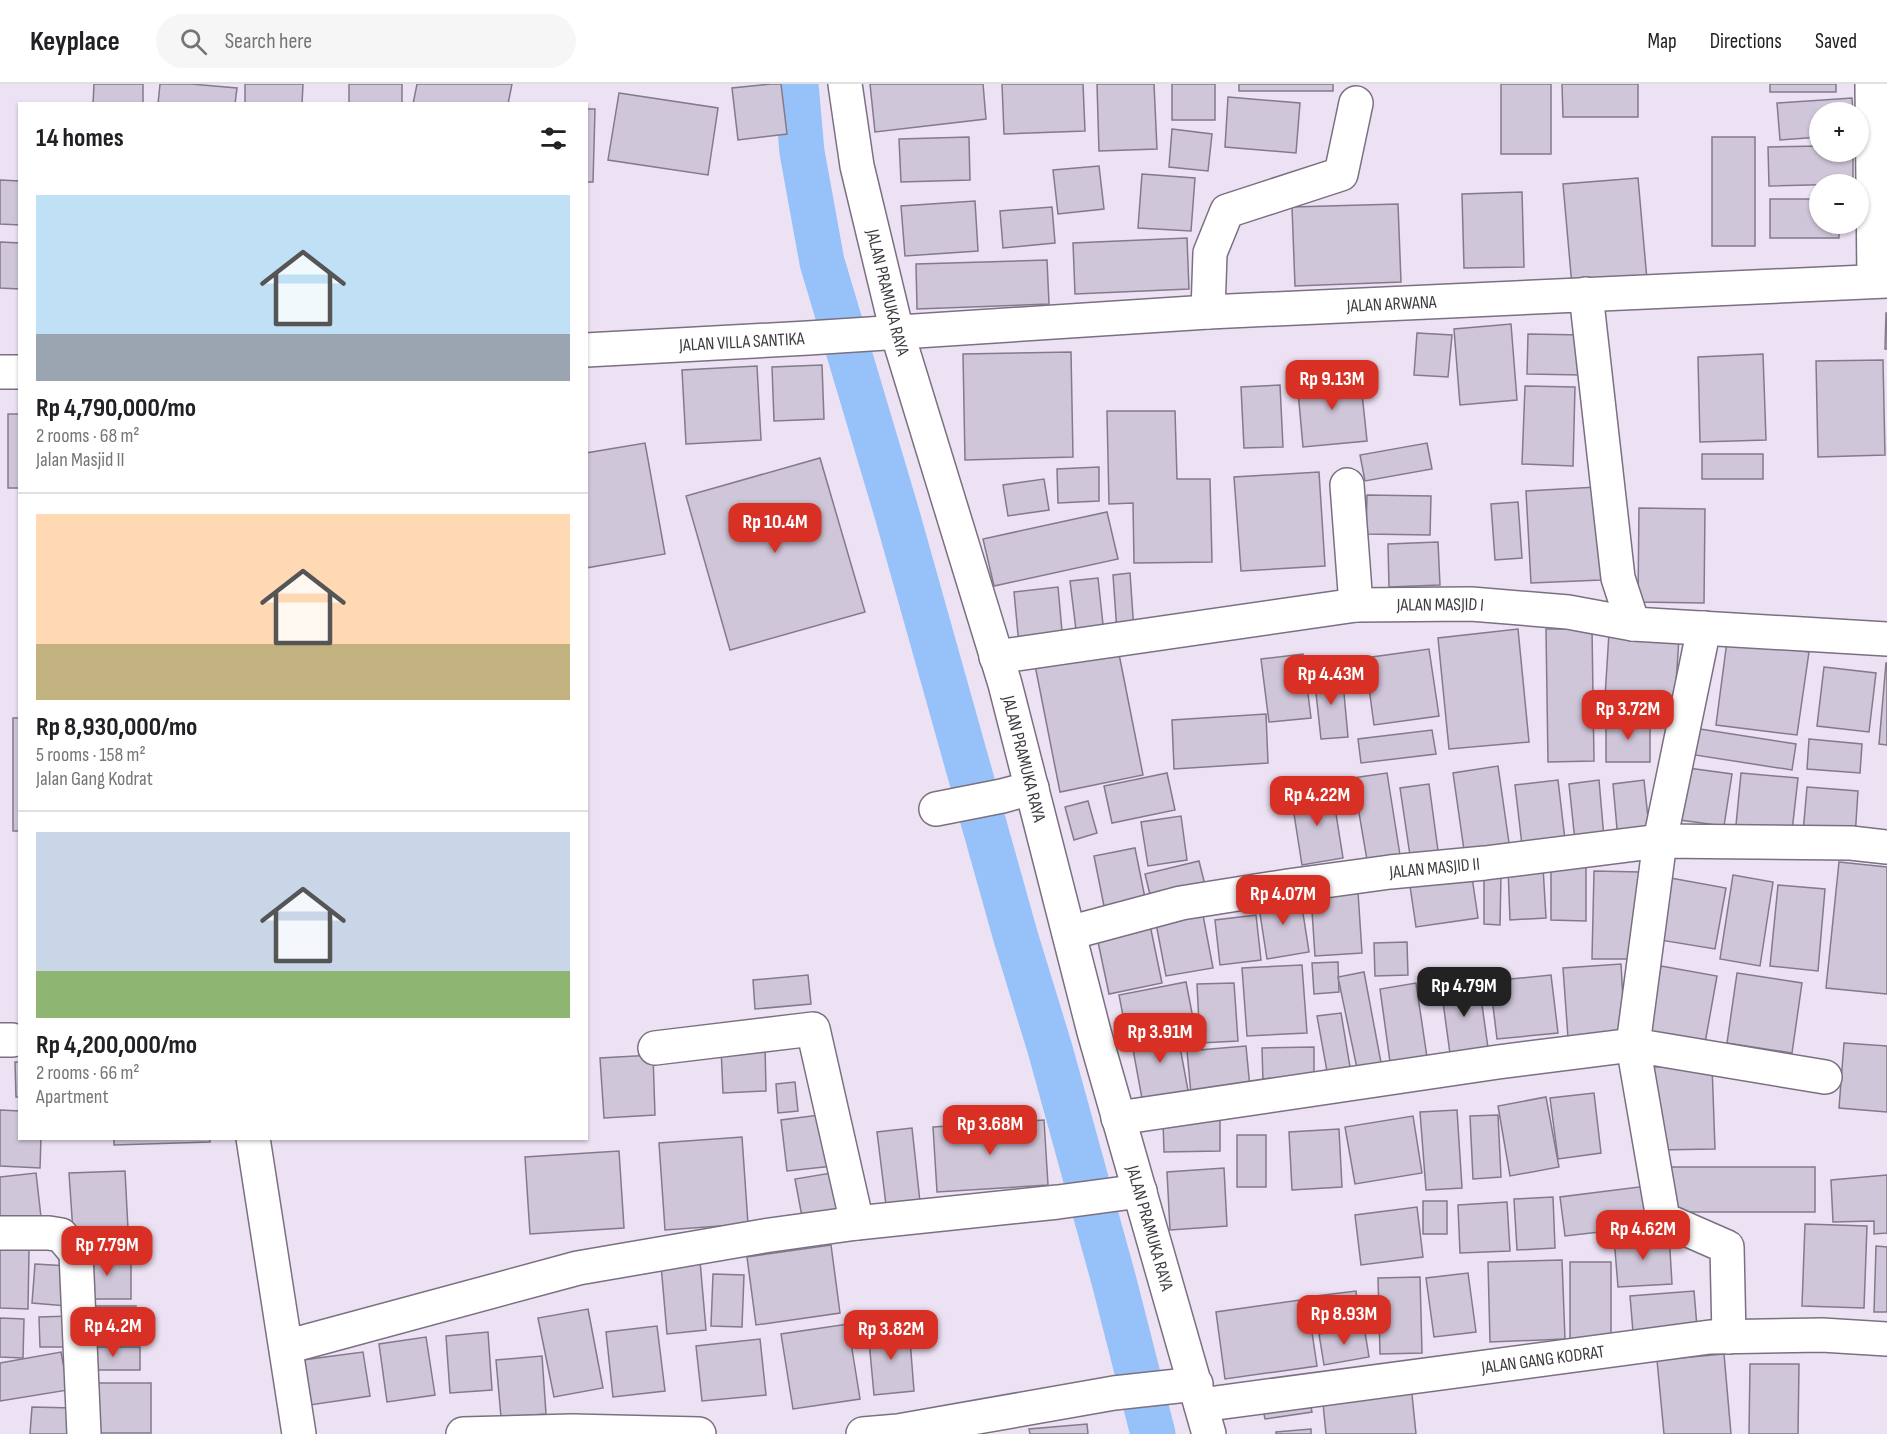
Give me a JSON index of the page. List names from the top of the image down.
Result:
{
  "streets": {
    "street": [
      "JALAN PRAMUKA RAYA",
      "JALAN ARWANA",
      "JALAN VILLA SANTIKA",
      "JALAN MASJID I",
      "JALAN MASJID II",
      "JALAN GANG KODRAT"
    ]
  },
  "crossings": [
    ["JALAN PRAMUKA RAYA", "JALAN ARWANA"],
    ["JALAN PRAMUKA RAYA", "JALAN VILLA SANTIKA"],
    ["JALAN PRAMUKA RAYA", "JALAN MASJID I"],
    ["JALAN PRAMUKA RAYA", "JALAN MASJID II"],
    ["JALAN PRAMUKA RAYA", "JALAN GANG KODRAT"],
    ["JALAN ARWANA", "JALAN VILLA SANTIKA"]
  ],
  "page": {
    "header": "Keyplace",
    "search": "Search here",
    "nav": ["Map", "Directions", "Saved"],
    "map_buttons": ["+", "−"],
    "heading": "14 homes",
    "list": [
      {
        "name": "Rp 4,790,000/mo",
        "note": "2 rooms · 68 m² · Jalan Masjid II"
      },
      {
        "name": "Rp 8,930,000/mo",
        "note": "5 rooms · 158 m² · Jalan Gang Kodrat"
      },
      {
        "name": "Rp 4,200,000/mo",
        "note": "2 rooms · 66 m² · Apartment"
      }
    ],
    "price": [
      "Rp 9.13M",
      "Rp 10.4M",
      "Rp 4.43M",
      "Rp 3.72M",
      "Rp 4.22M",
      "Rp 4.07M",
      "Rp 4.79M",
      "Rp 3.91M",
      "Rp 3.68M",
      "Rp 4.62M",
      "Rp 7.79M",
      "Rp 8.93M",
      "Rp 4.2M",
      "Rp 3.82M"
    ]
  }
}
